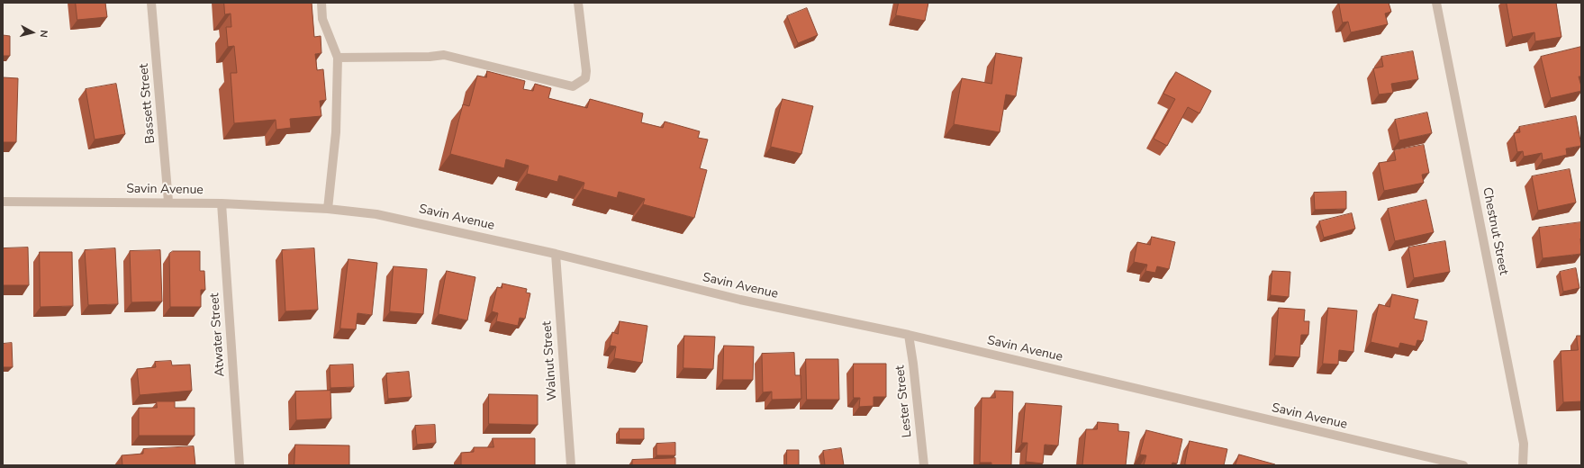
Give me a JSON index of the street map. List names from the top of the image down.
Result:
{
  "streets": {
    "street": [
      "Bassett Street",
      "Savin Avenue",
      "Chestnut Street",
      "Atwater Street",
      "Walnut Street",
      "Lester Street"
    ]
  },
  "crossings": [
    ["Bassett Street", "Savin Avenue"],
    ["Savin Avenue", "Atwater Street"],
    ["Savin Avenue", "Walnut Street"],
    ["Savin Avenue", "Lester Street"]
  ],
  "north": "right"
}
